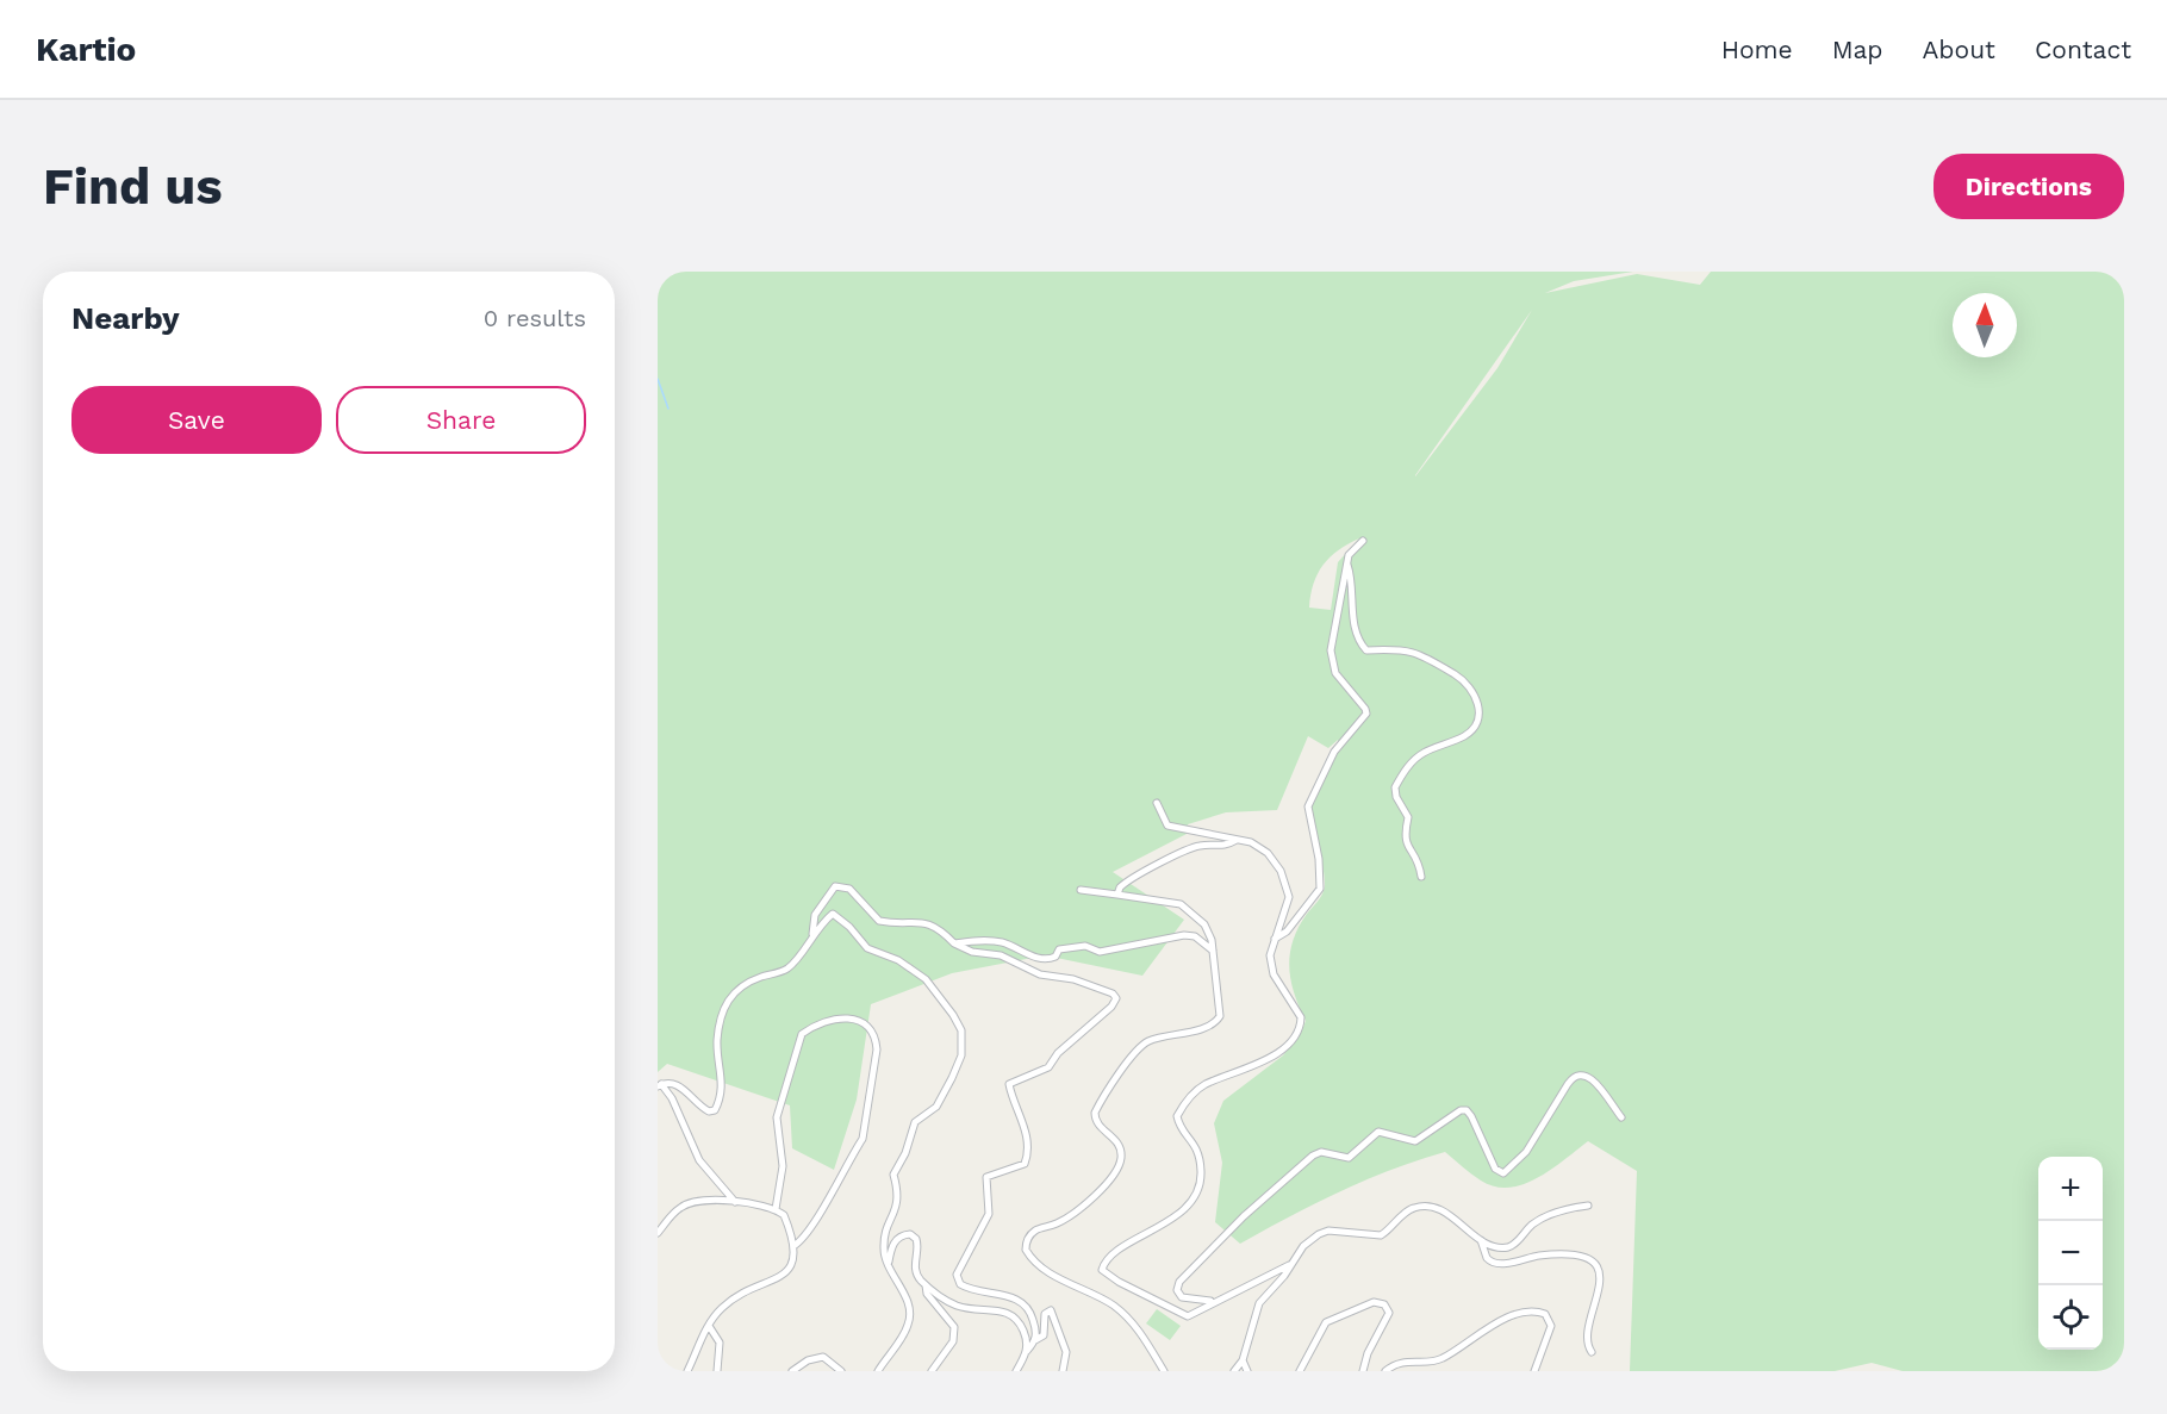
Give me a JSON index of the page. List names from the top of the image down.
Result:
{
  "north": "top",
  "page": {
    "header": "Kartio",
    "nav": [
      "Home",
      "Map",
      "About",
      "Contact"
    ],
    "buttons": [
      "Directions",
      ["Save", "Share"]
    ],
    "title": "Find us",
    "heading": ["Nearby", "0 results"],
    "map_buttons": ["+", "−"]
  }
}
